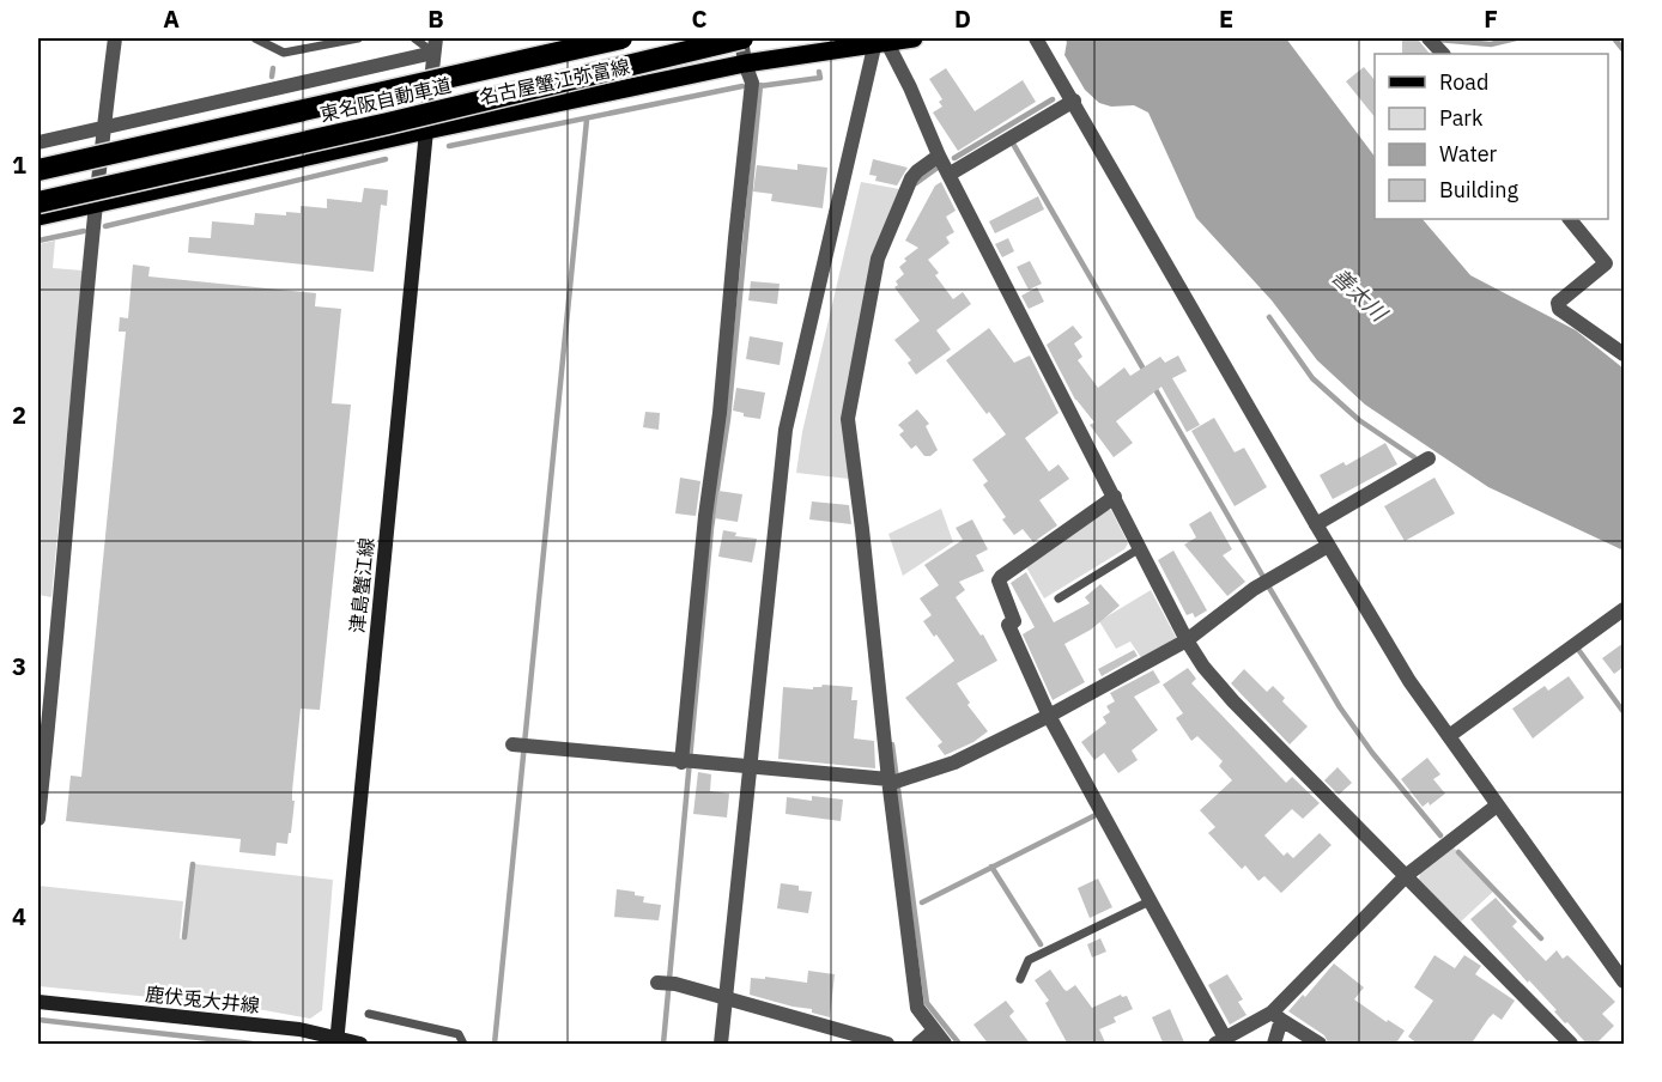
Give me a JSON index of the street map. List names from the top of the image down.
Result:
{
  "streets": {
    "highway": ["東名阪自動車道"],
    "main road": ["名古屋蟹江弥富線", "津島蟹江線", "鹿伏兎大井線"]
  },
  "crossings": [
    ["名古屋蟹江弥富線", "津島蟹江線"],
    ["津島蟹江線", "鹿伏兎大井線"]
  ],
  "water": ["善太川"],
  "legend": [
    "Road",
    "Park",
    "Water",
    "Building"
  ],
  "grid": {
    "columns": [
      "A",
      "B",
      "C",
      "D",
      "E",
      "F"
    ],
    "rows": [
      "1",
      "2",
      "3",
      "4"
    ]
  }
}
